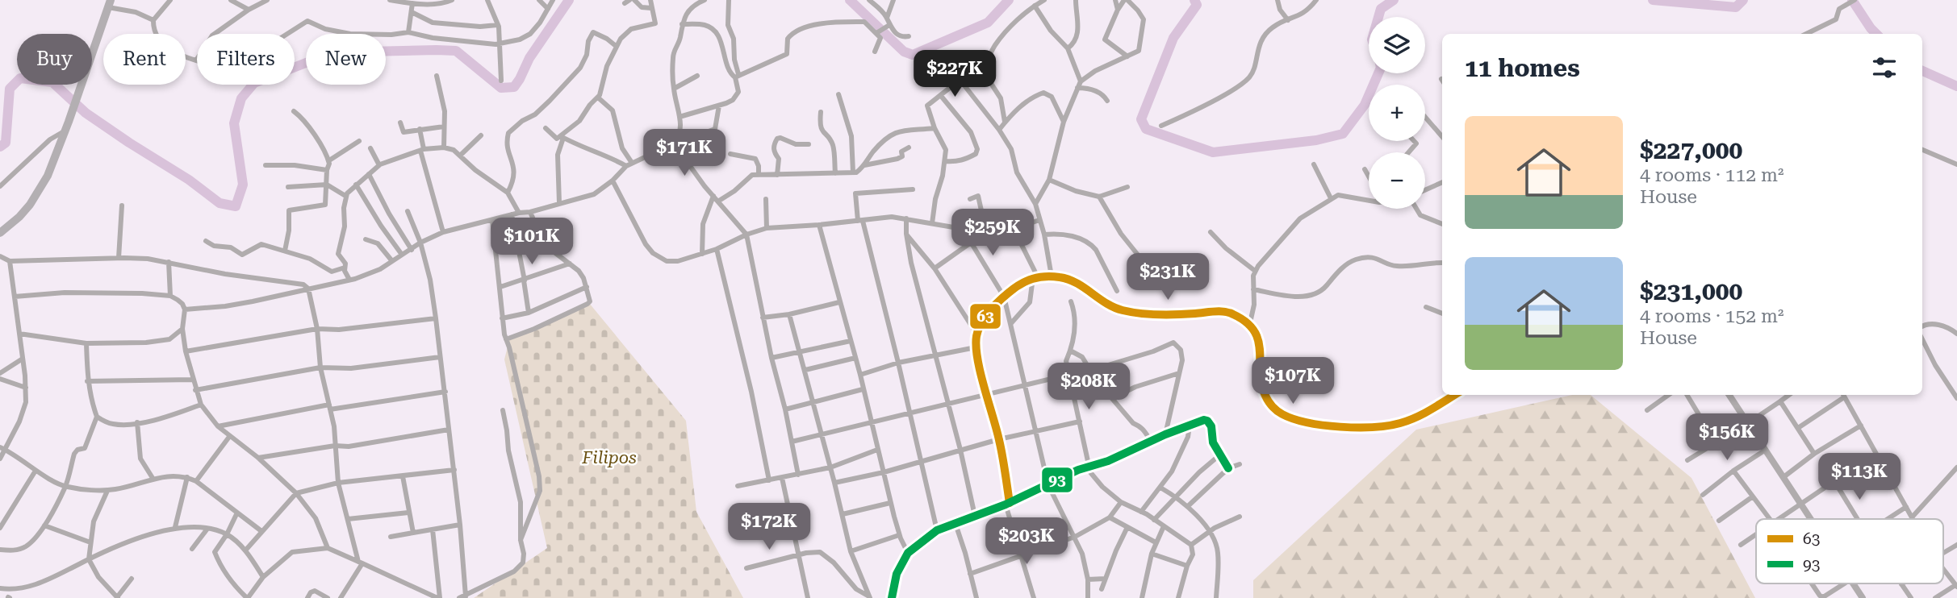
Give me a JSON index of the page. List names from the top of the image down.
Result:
{
  "parks": ["Filipos"],
  "lines": ["transit line 63", "transit line 93"],
  "legend": ["63", "93"],
  "page": {
    "map_buttons": ["+", "−"],
    "chip": [
      "Buy",
      "Rent",
      "Filters",
      "New"
    ],
    "heading": "11 homes",
    "price": [
      "$227K",
      "$171K",
      "$259K",
      "$101K",
      "$231K",
      "$107K",
      "$208K",
      "$156K",
      "$113K",
      "$172K",
      "$203K"
    ],
    "list": [
      {
        "name": "$227,000",
        "note": "4 rooms · 112 m² · House"
      },
      {
        "name": "$231,000",
        "note": "4 rooms · 152 m² · House"
      }
    ]
  }
}
